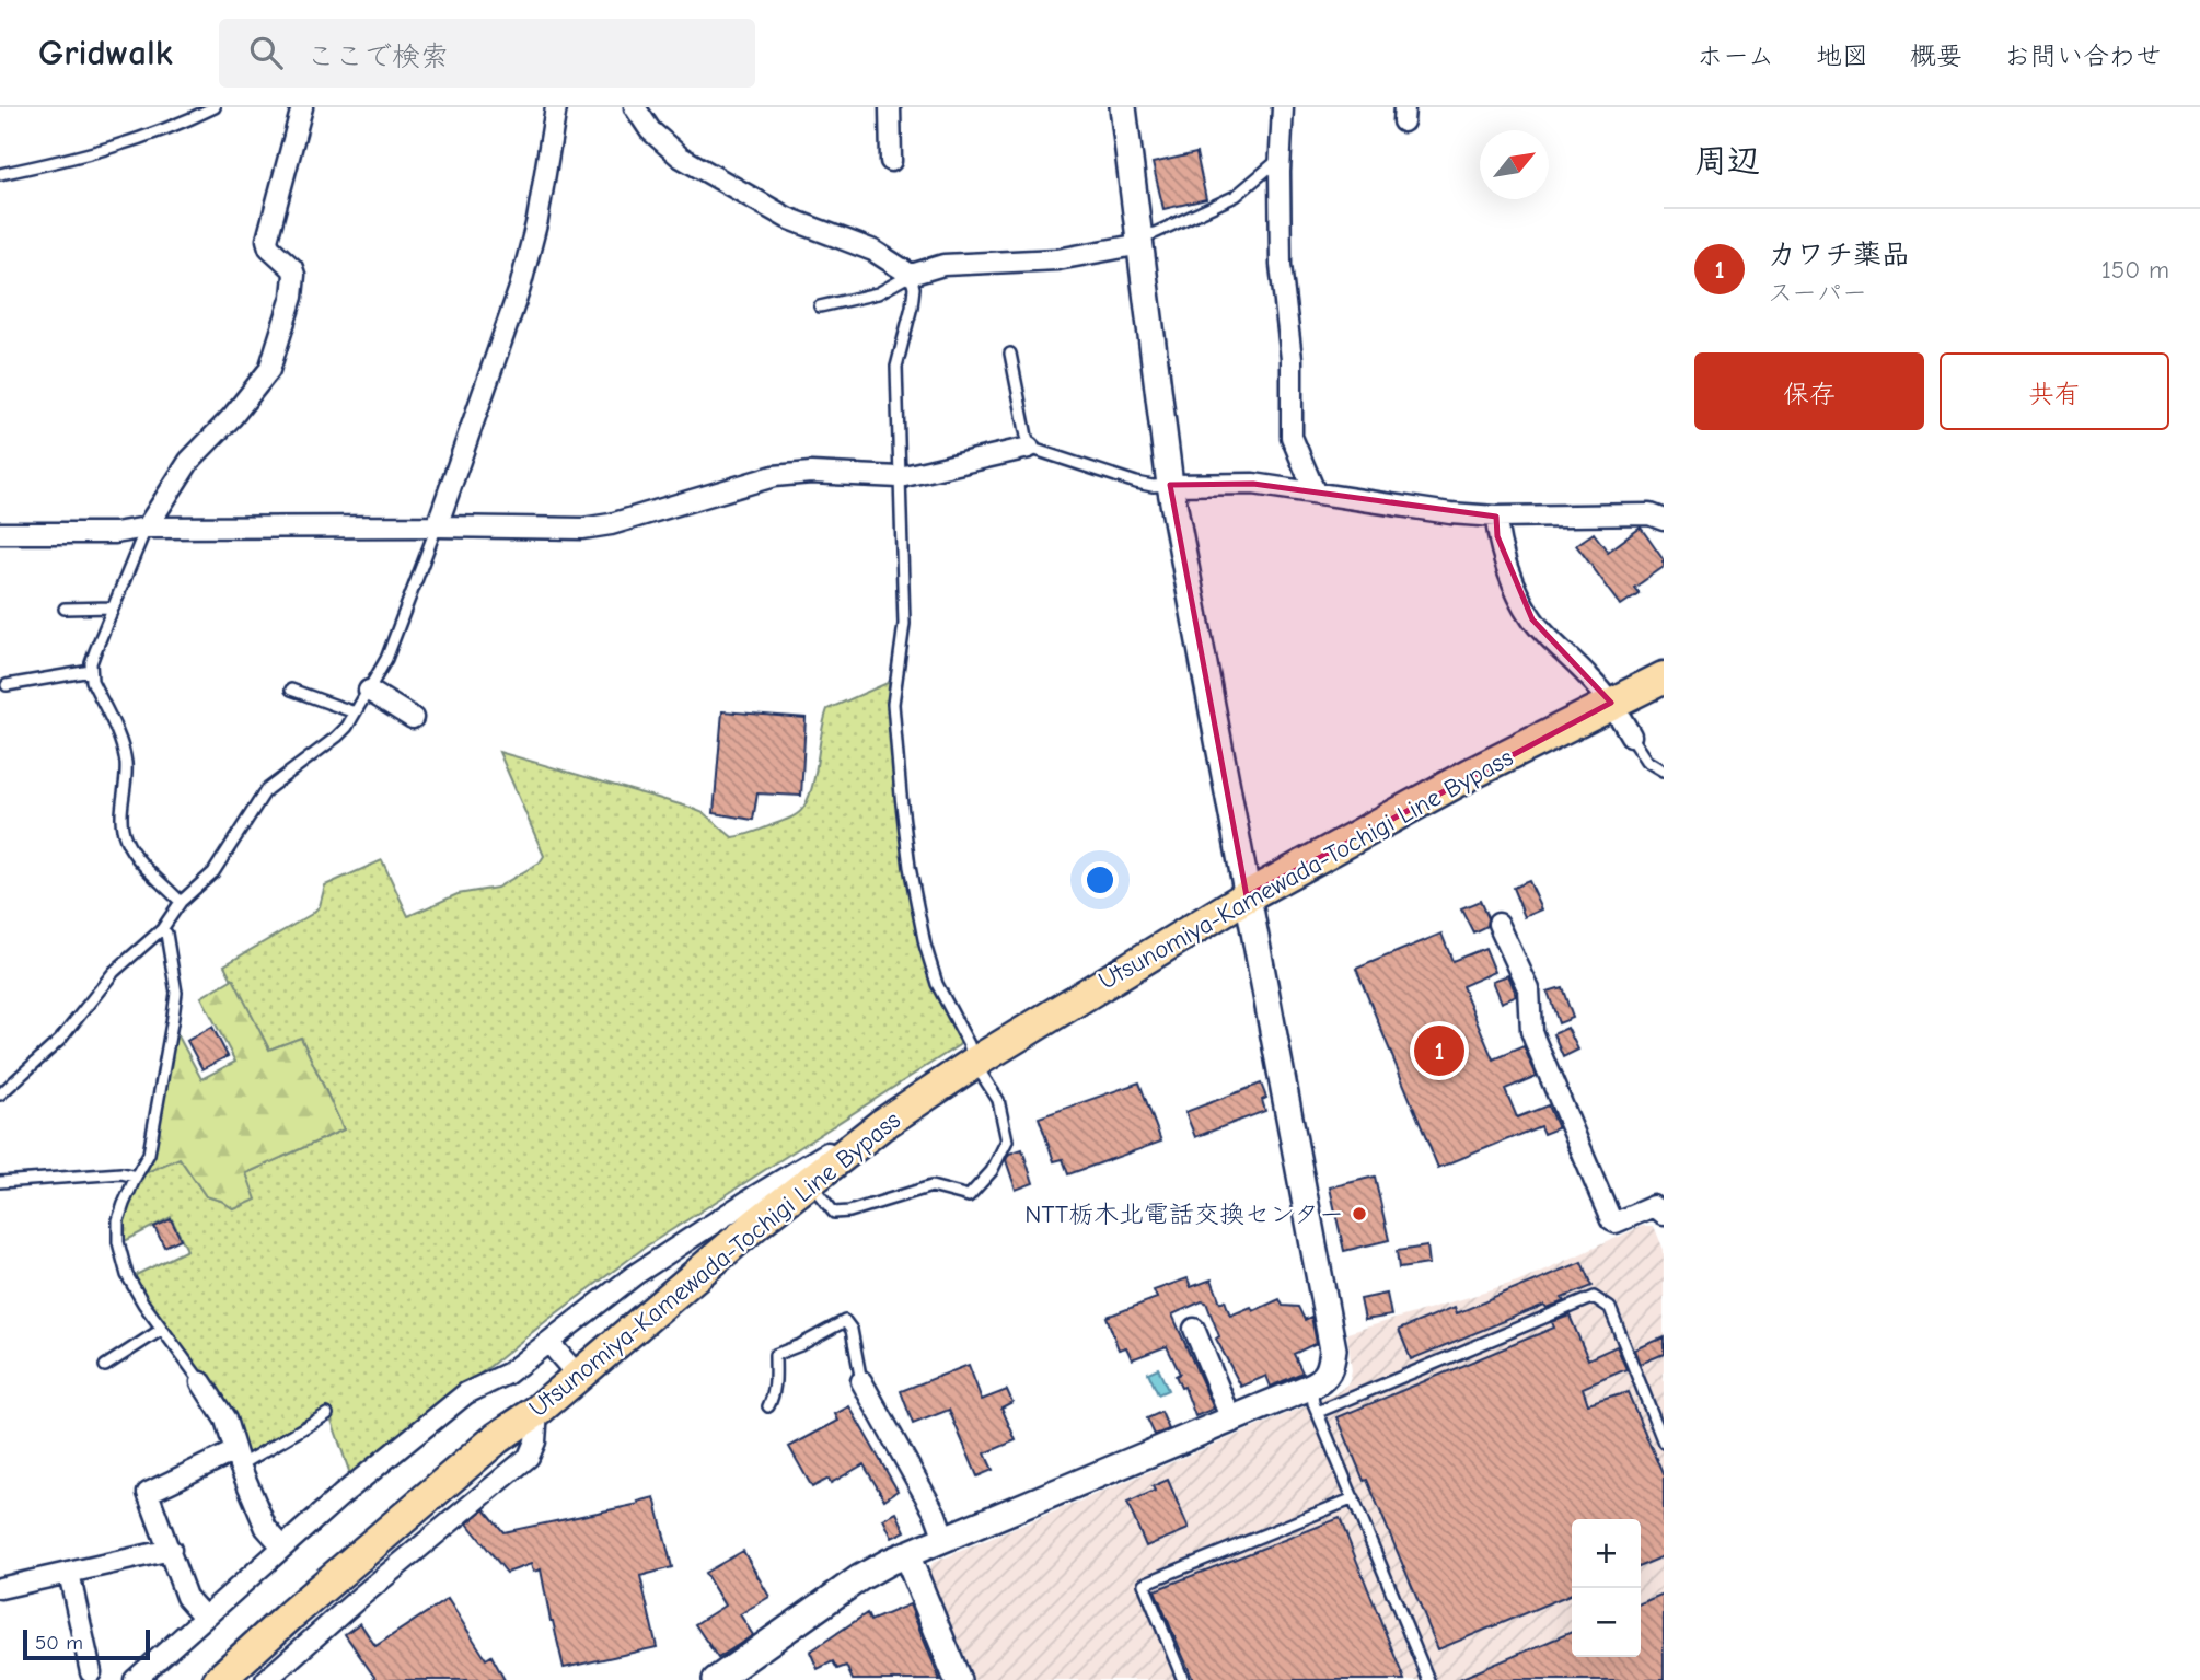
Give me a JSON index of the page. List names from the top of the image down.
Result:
{
  "streets": {
    "main road": ["Utsunomiya-Kamewada-Tochigi Line Bypass"]
  },
  "places": ["NTT栃木北電話交換センター"],
  "scale_bar": "50 m",
  "north": "top right",
  "page": {
    "header": "Gridwalk",
    "search": "ここで検索",
    "nav": [
      "ホーム",
      "地図",
      "概要",
      "お問い合わせ"
    ],
    "heading": "周辺",
    "list": [
      {
        "mark": "1",
        "name": "カワチ薬品",
        "note": "スーパー",
        "value": "150 m"
      }
    ],
    "buttons": ["保存", "共有"],
    "pins": "1",
    "map_buttons": ["+", "−"],
    "scale": "50 m"
  }
}
